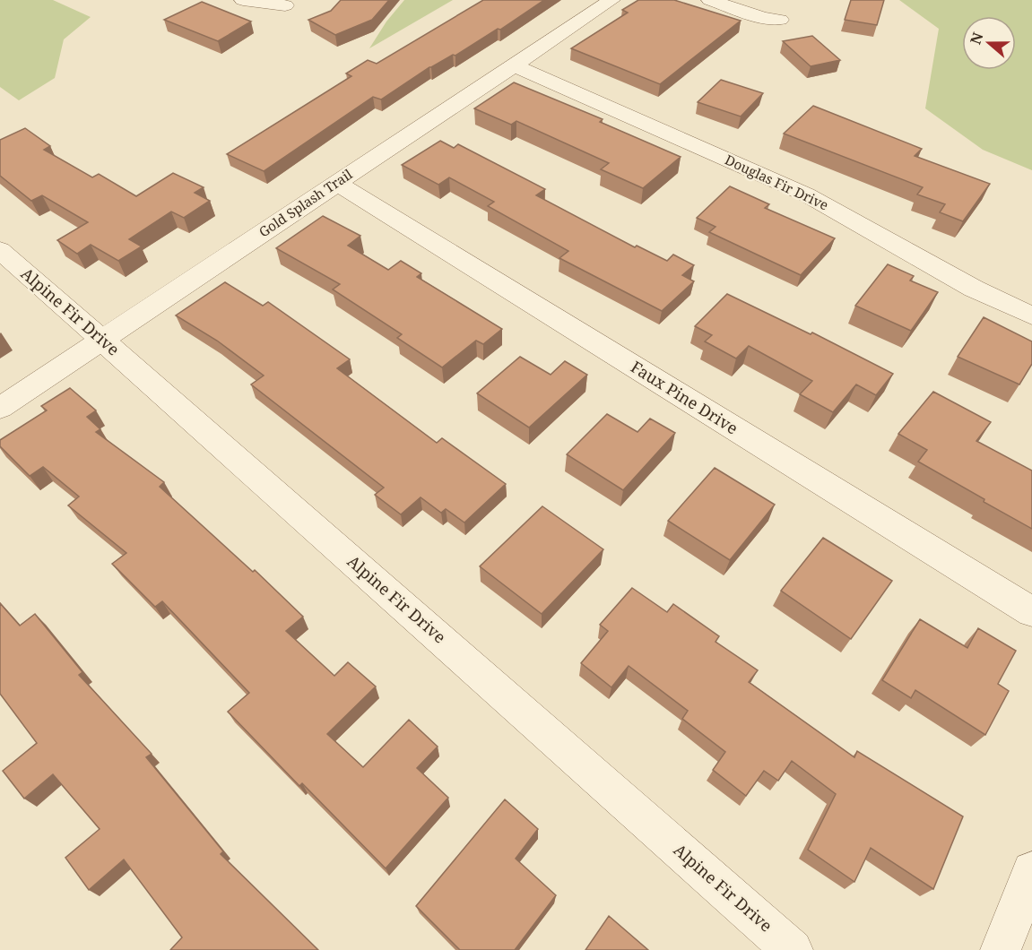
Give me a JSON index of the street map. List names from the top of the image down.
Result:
{
  "streets": {
    "street": [
      "Douglas Fir Drive",
      "Gold Splash Trail",
      "Alpine Fir Drive",
      "Faux Pine Drive"
    ]
  },
  "crossings": [
    ["Douglas Fir Drive", "Gold Splash Trail"],
    ["Gold Splash Trail", "Alpine Fir Drive"],
    ["Gold Splash Trail", "Faux Pine Drive"]
  ],
  "north": "left"
}
